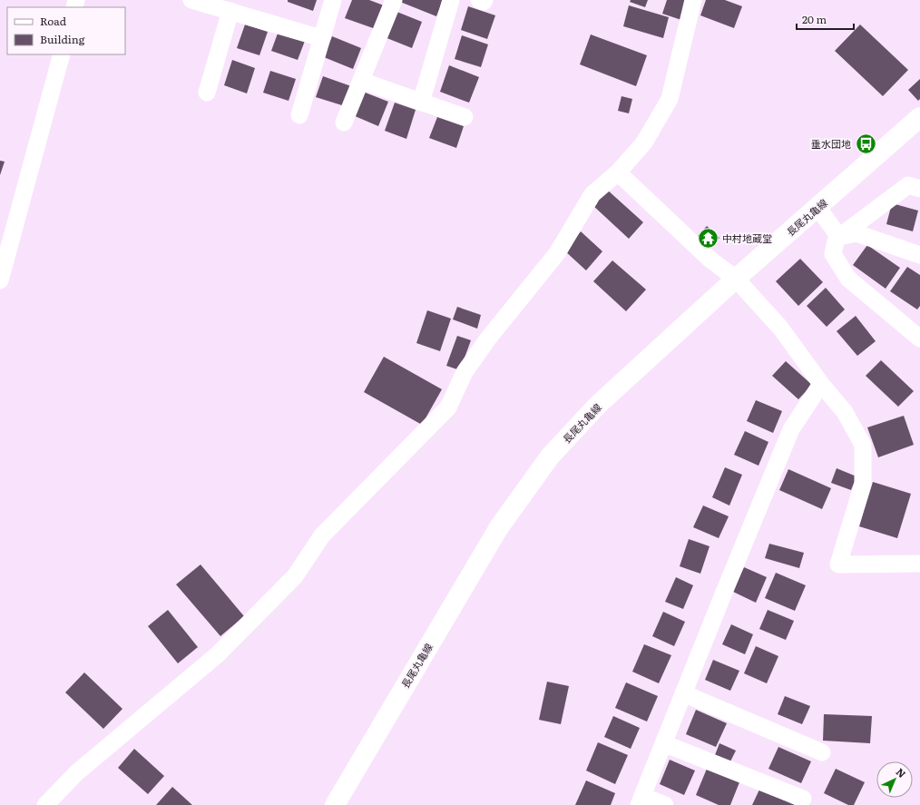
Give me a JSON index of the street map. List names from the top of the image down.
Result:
{
  "streets": {
    "main road": ["長尾丸亀線"]
  },
  "places": {
    "bus stop": ["垂水団地"],
    "temple": ["中村地蔵堂"]
  },
  "legend": ["Road", "Building"],
  "scale_bar": "20 m",
  "north": "top right"
}
